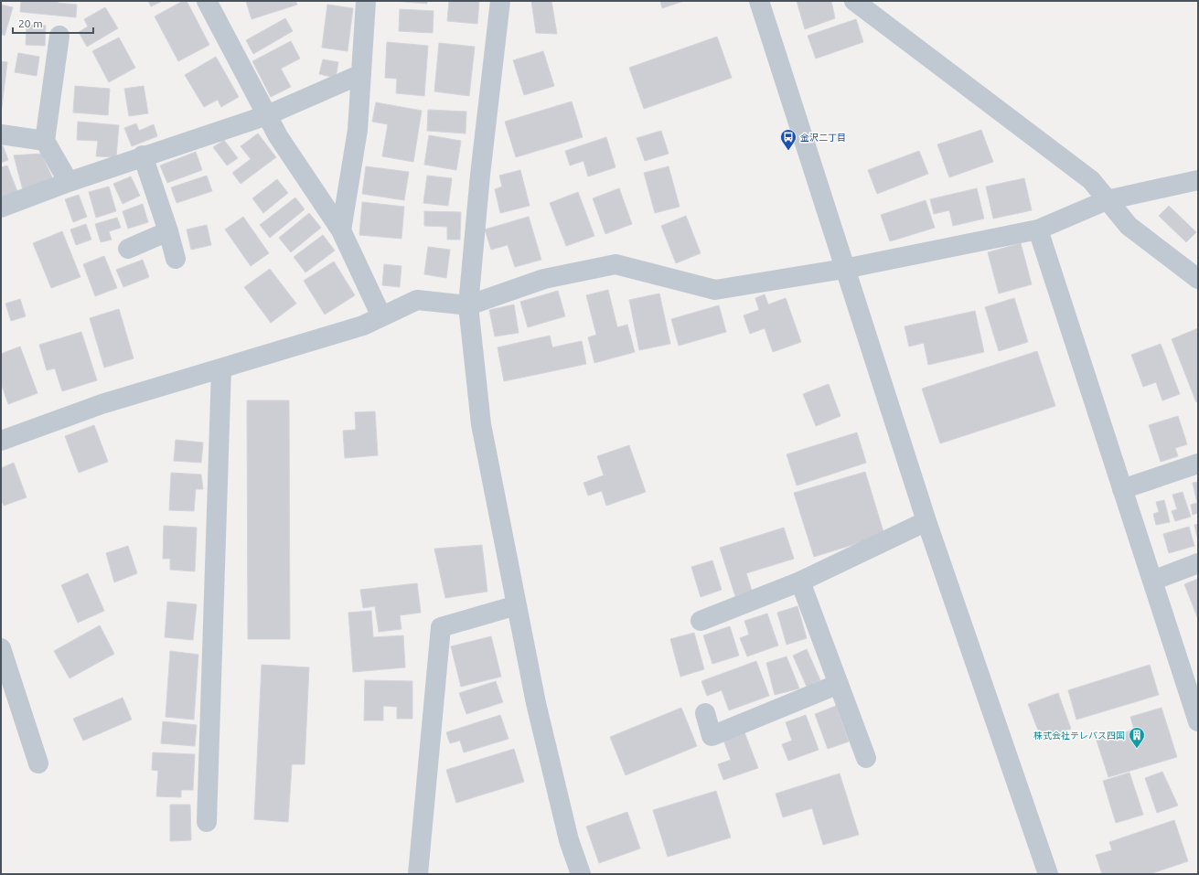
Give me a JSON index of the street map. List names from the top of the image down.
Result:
{
  "places": {
    "bus stop": ["金沢二丁目"],
    "building": ["株式会社テレパス四国"]
  },
  "scale_bar": "20 m"
}
